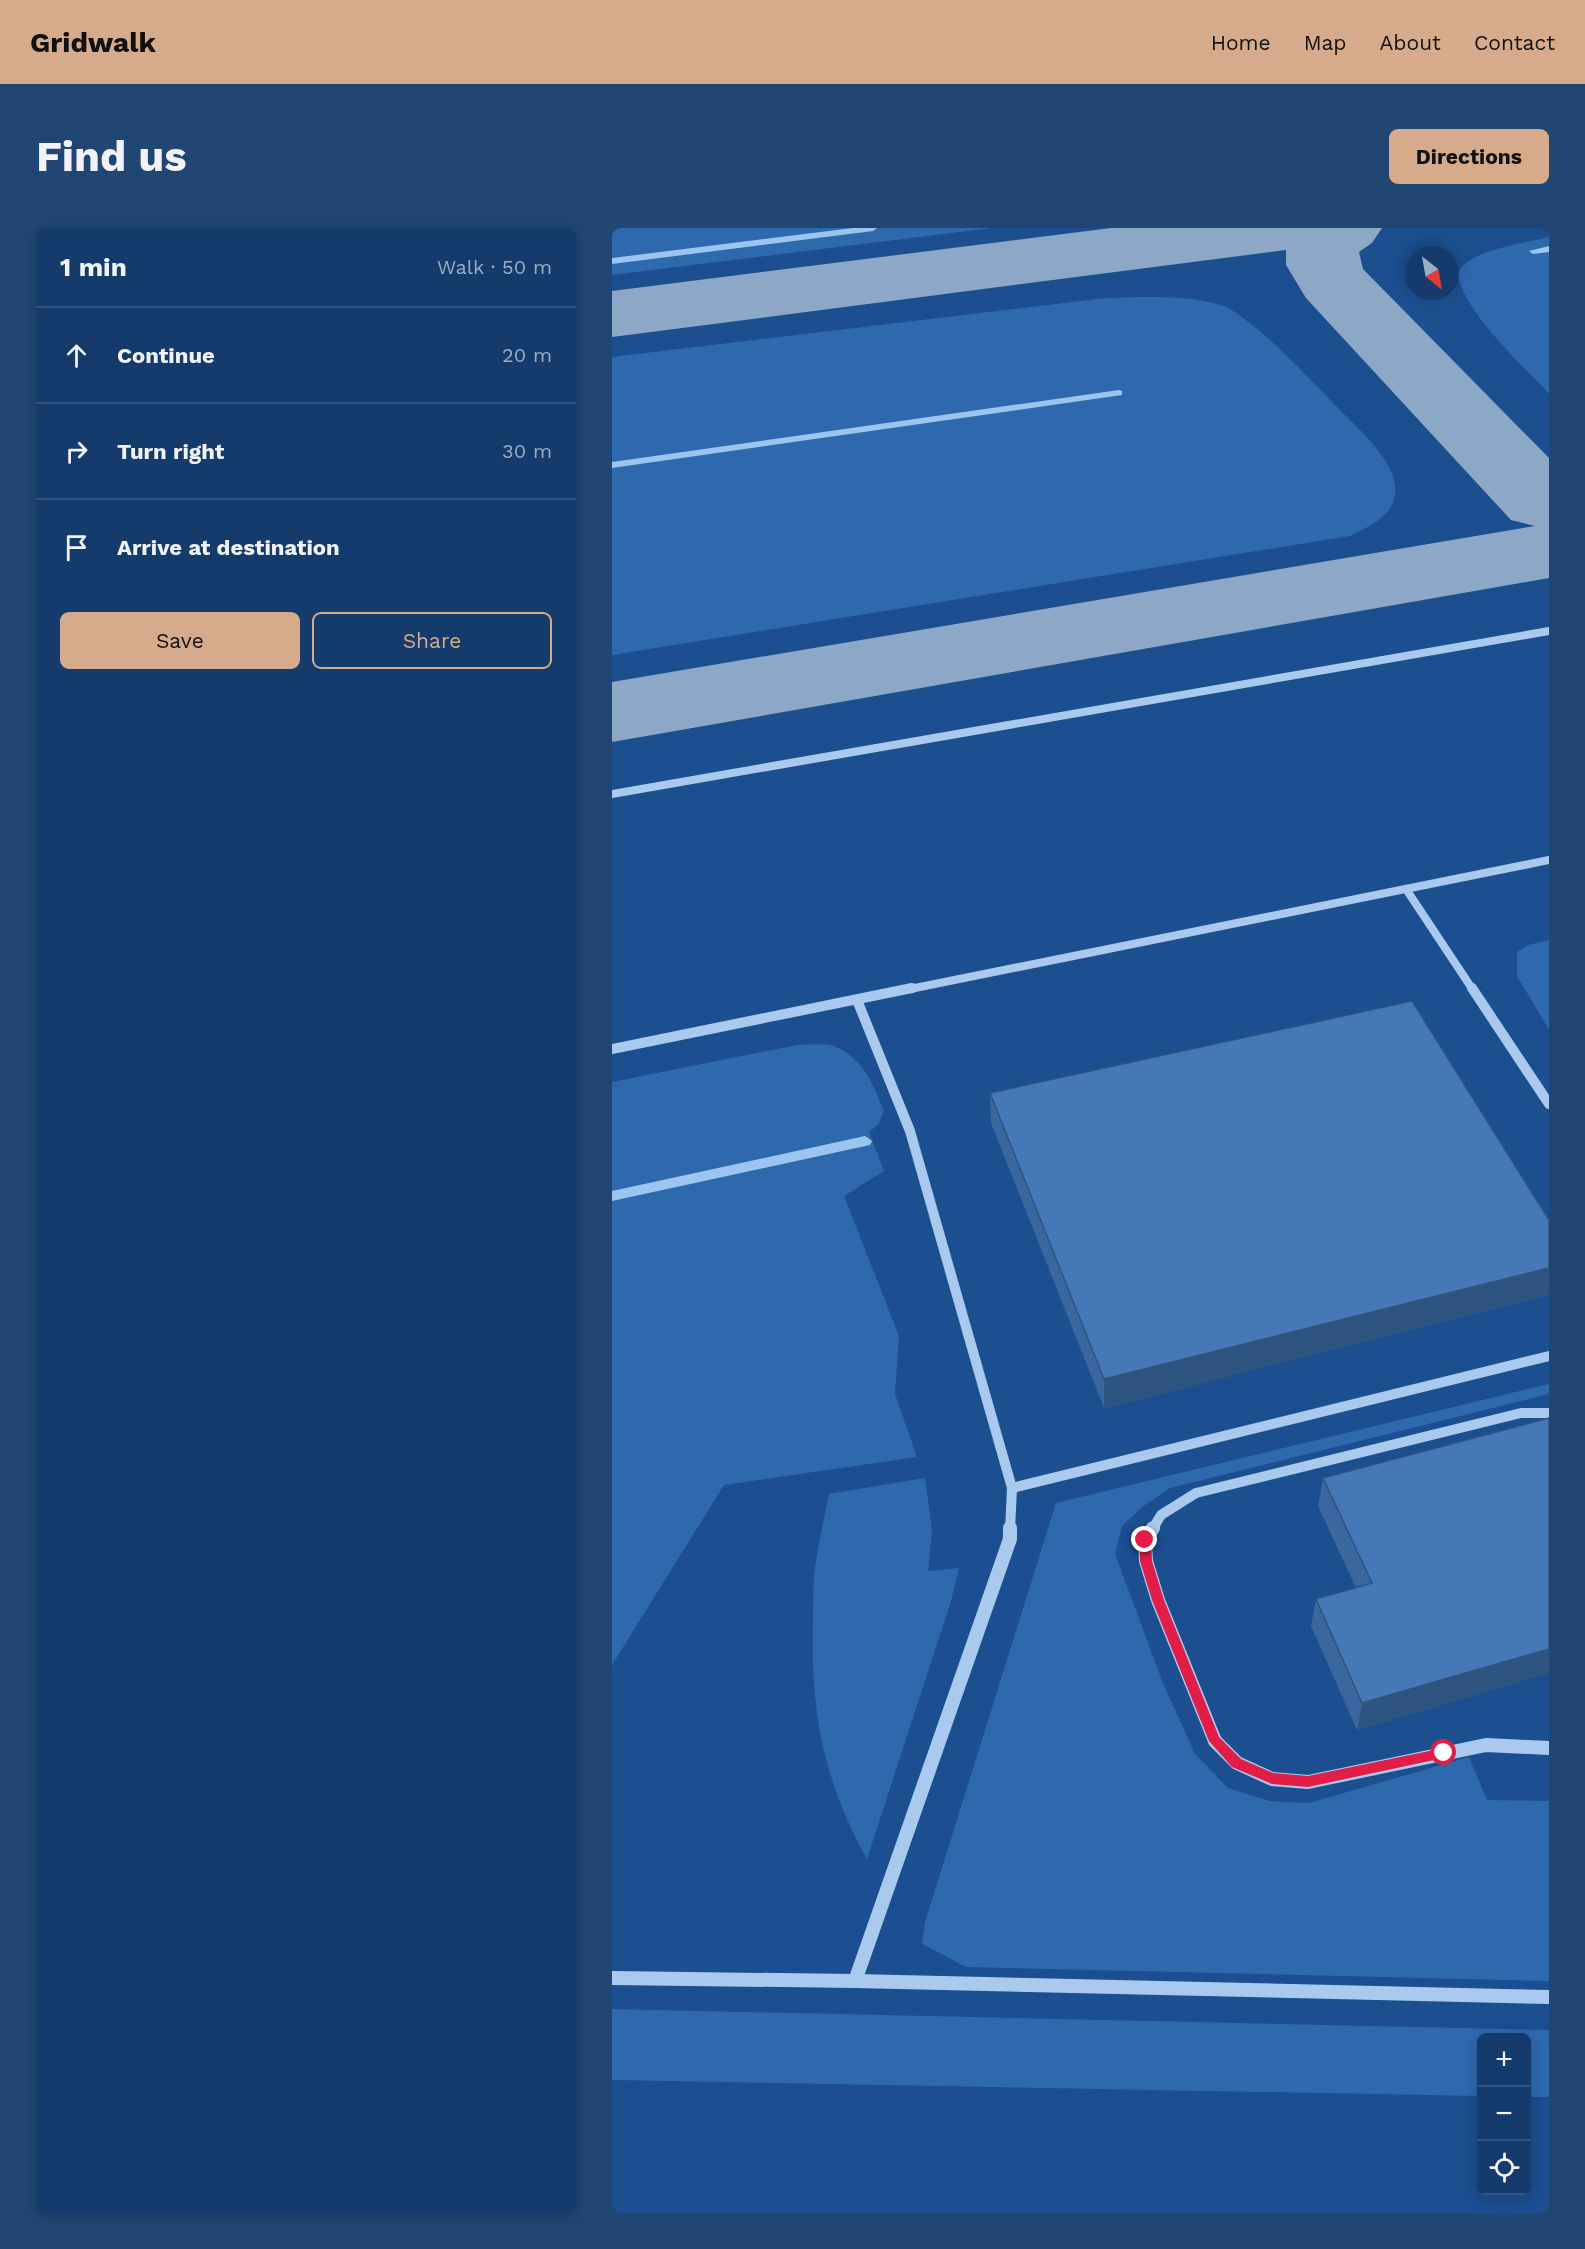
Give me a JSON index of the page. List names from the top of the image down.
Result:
{
  "north": "bottom right",
  "page": {
    "header": "Gridwalk",
    "nav": [
      "Home",
      "Map",
      "About",
      "Contact"
    ],
    "buttons": [
      "Directions",
      ["Save", "Share"]
    ],
    "title": "Find us",
    "heading": ["1 min", "Walk · 50 m"],
    "list": [
      ["Continue", "20 m"],
      ["Turn right", "30 m"],
      "Arrive at destination"
    ],
    "map_buttons": ["+", "−"]
  }
}
